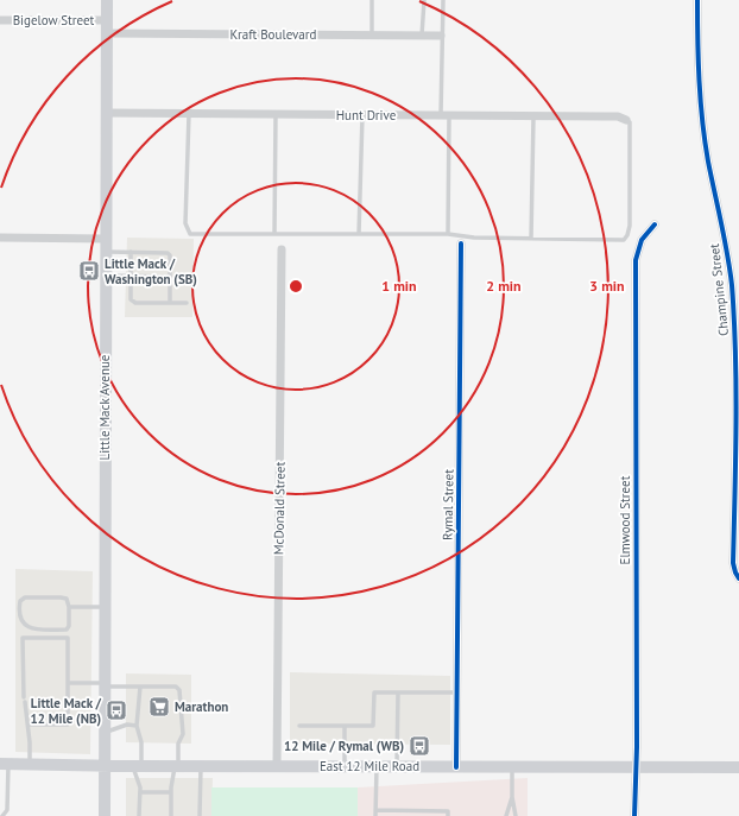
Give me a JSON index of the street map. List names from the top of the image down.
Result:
{
  "streets": {
    "main road": ["Little Mack Avenue", "East 12 Mile Road"],
    "street": [
      "Bigelow Street",
      "Kraft Boulevard",
      "Hunt Drive",
      "Champine Street",
      "Rymal Street",
      "McDonald Street",
      "Elmwood Street"
    ]
  },
  "crossings": [
    ["Bigelow Street", "Little Mack Avenue"],
    ["Kraft Boulevard", "Little Mack Avenue"],
    ["Hunt Drive", "Little Mack Avenue"],
    ["Little Mack Avenue", "East 12 Mile Road"],
    ["Rymal Street", "East 12 Mile Road"],
    ["McDonald Street", "East 12 Mile Road"],
    ["Elmwood Street", "East 12 Mile Road"]
  ],
  "places": {
    "bus stop": ["Little Mack / Washington (SB)", "Little Mack / 12 Mile (NB)", "12 Mile / Rymal (WB)"],
    "supermarket": ["Marathon"]
  },
  "rings": ["1 min", "2 min", "3 min"]
}
